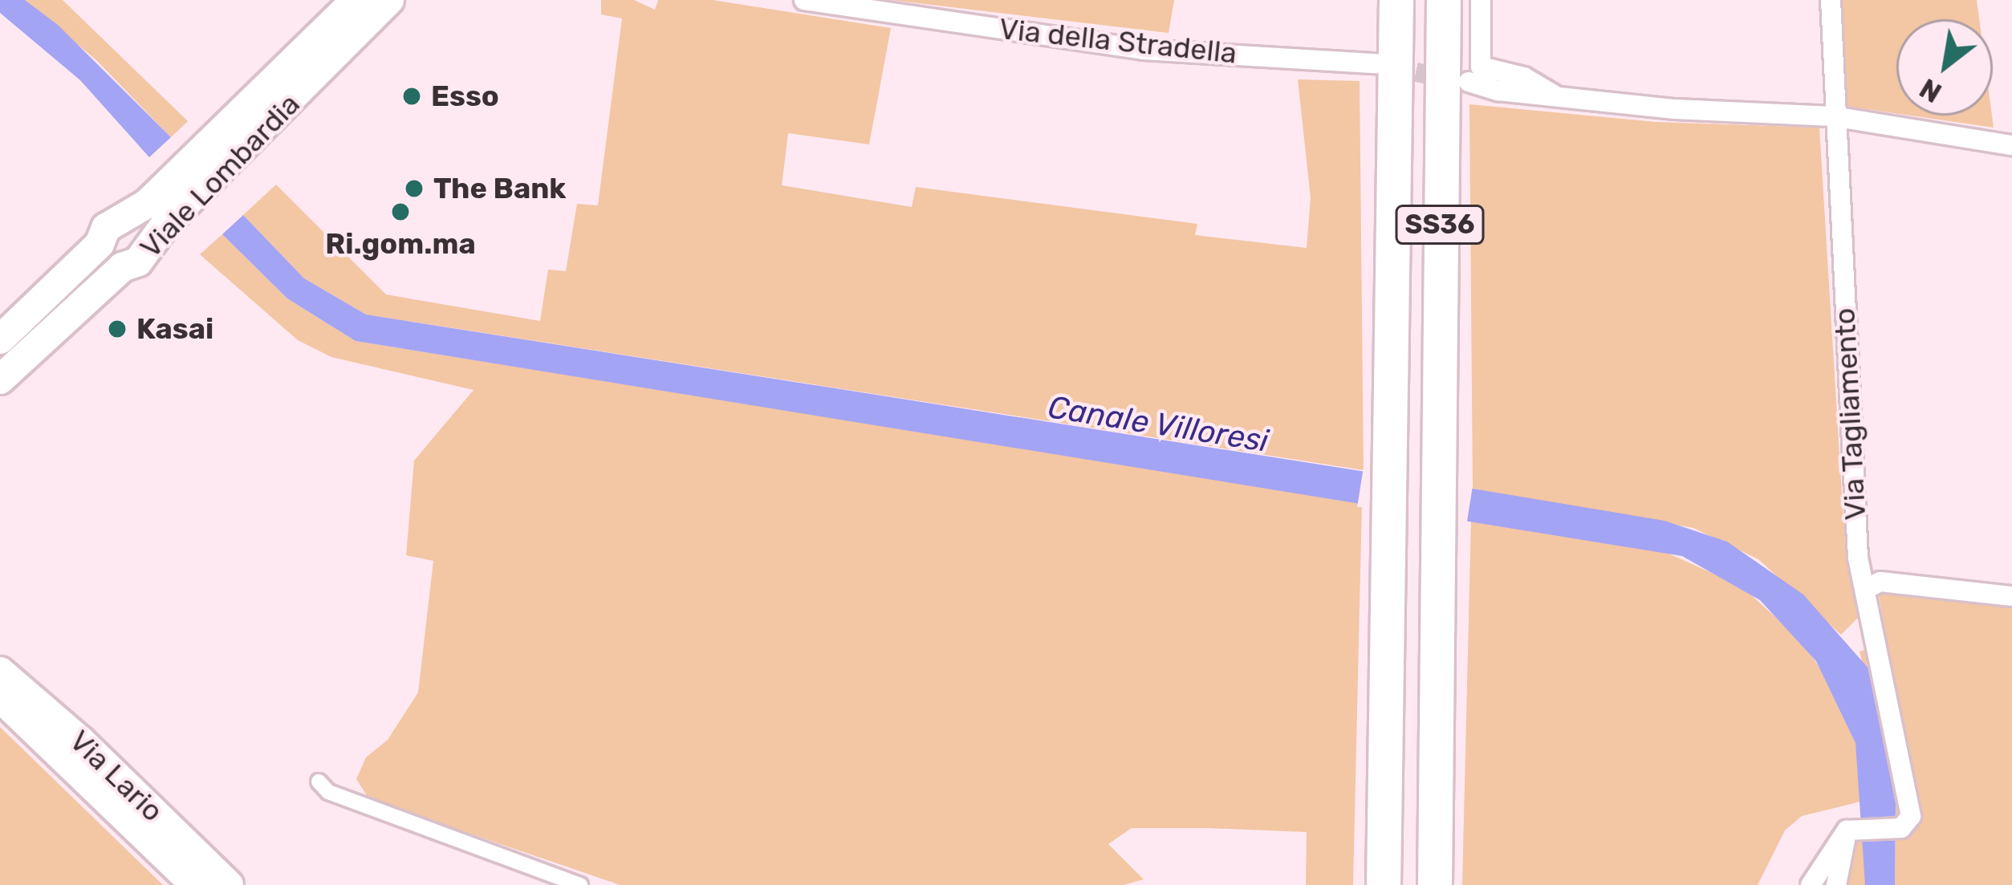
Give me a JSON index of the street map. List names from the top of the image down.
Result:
{
  "streets": {
    "highway": ["SS36"],
    "main road": ["Viale Lombardia", "Via Lario"],
    "street": ["Via della Stradella", "Via Tagliamento"]
  },
  "water": ["Canale Villoresi"],
  "places": [
    "Esso",
    "The Bank",
    "Ri.gom.ma",
    "Kasai"
  ],
  "north": "bottom left"
}
